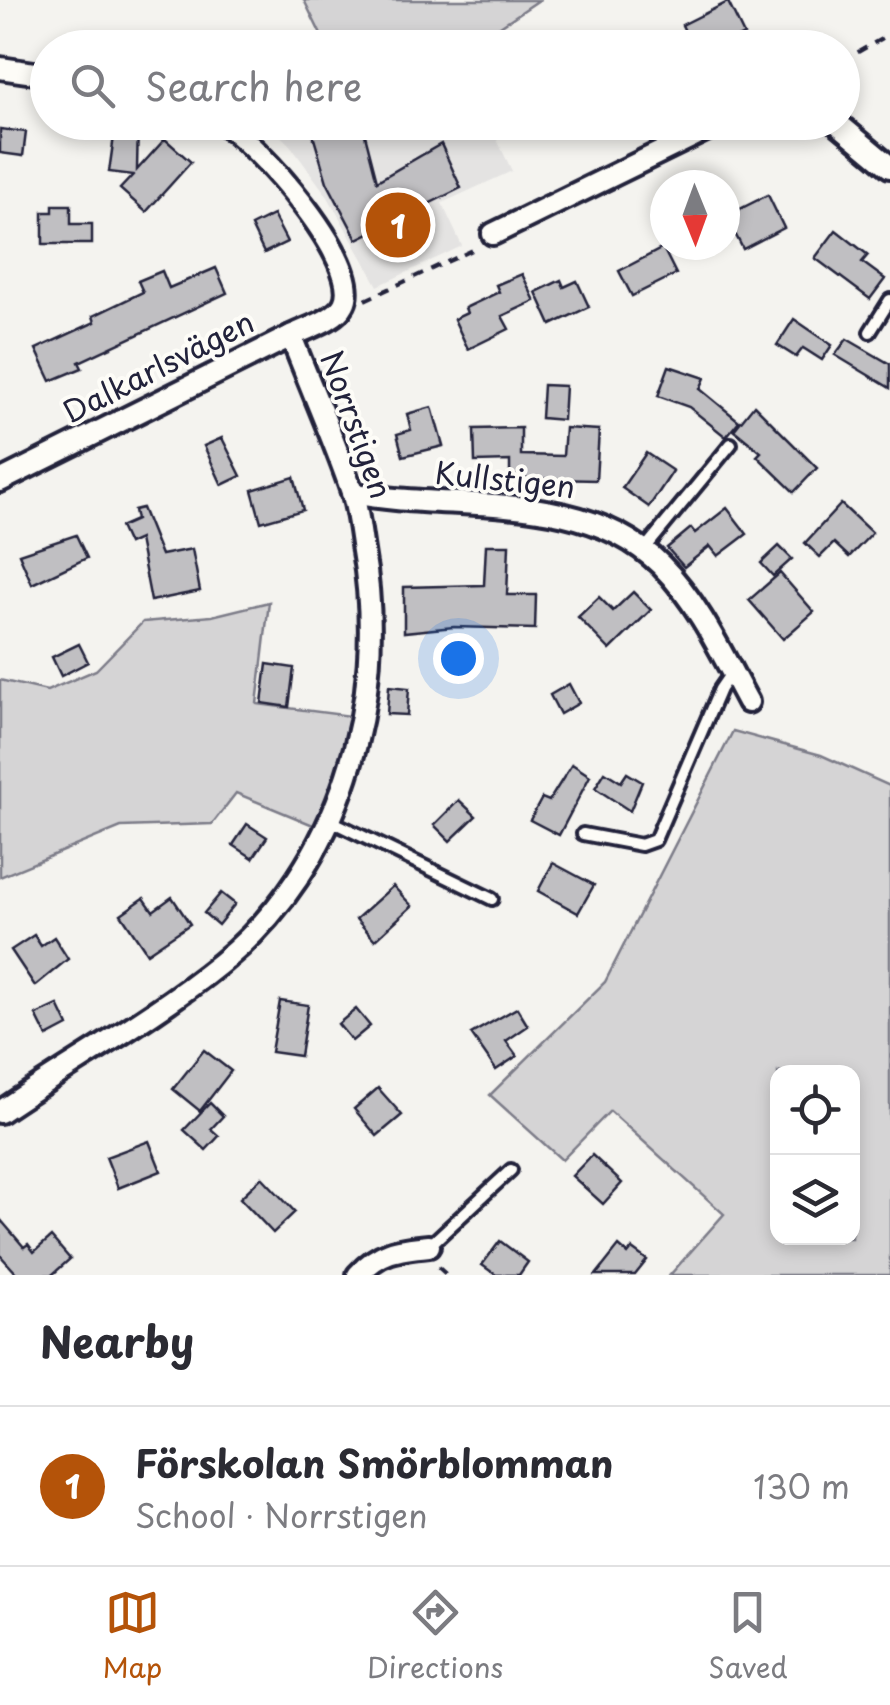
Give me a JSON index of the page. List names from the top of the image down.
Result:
{
  "streets": {
    "street": ["Dalkarlsvägen", "Norrstigen", "Kullstigen"]
  },
  "crossings": [
    ["Dalkarlsvägen", "Norrstigen"],
    ["Norrstigen", "Kullstigen"]
  ],
  "north": "bottom",
  "page": {
    "search": "Search here",
    "pins": "1",
    "heading": "Nearby",
    "list": [
      {
        "mark": "1",
        "name": "Förskolan Smörblomman",
        "note": "School · Norrstigen",
        "value": "130 m"
      }
    ],
    "nav": ["Map", "Directions", "Saved"]
  }
}
